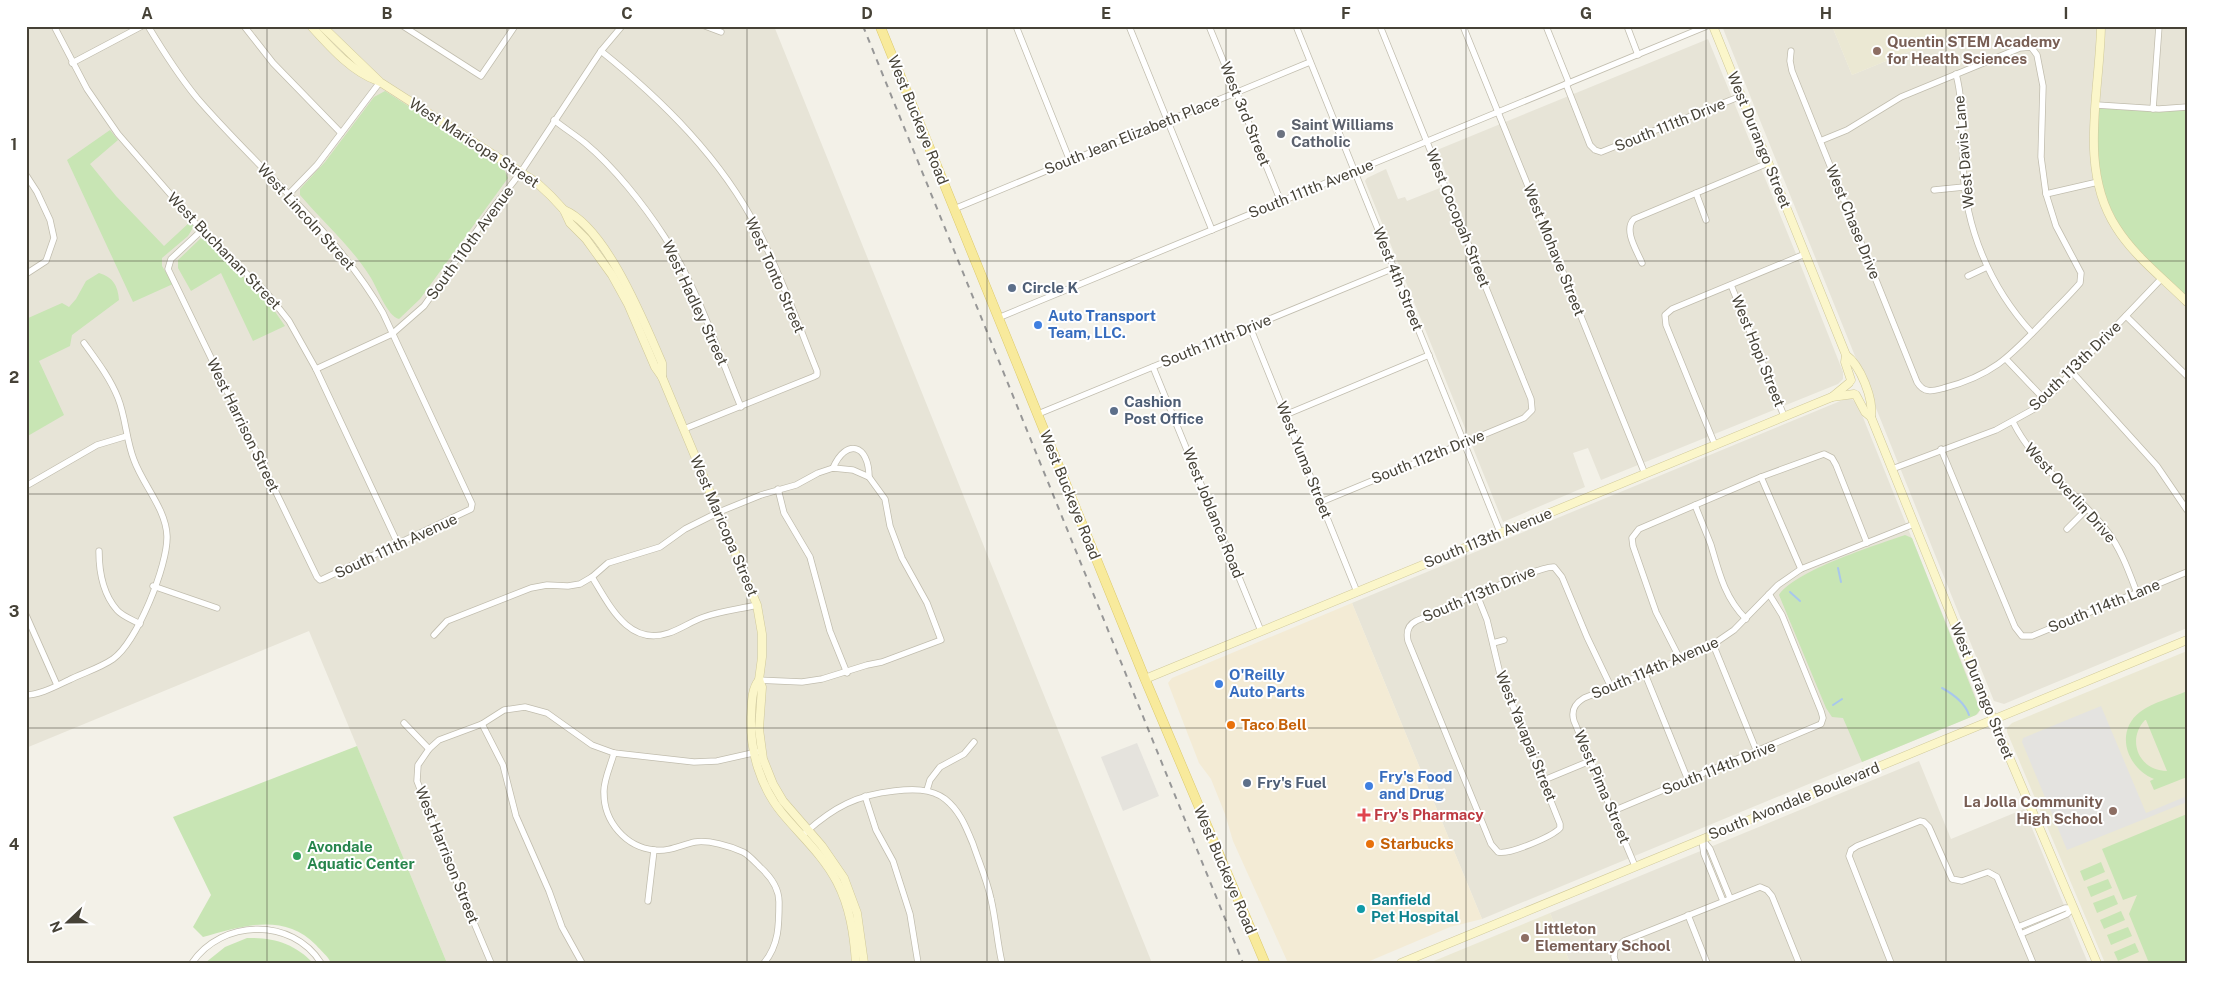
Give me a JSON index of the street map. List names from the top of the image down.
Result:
{
  "streets": {
    "main road": ["West Buckeye Road"],
    "street": [
      "West 3rd Street",
      "South 111th Drive",
      "South Jean Elizabeth Place",
      "West Durango Street",
      "West Maricopa Street",
      "West Davis Lane",
      "South 111th Avenue",
      "West Lincoln Street",
      "West Cocopah Street",
      "West Chase Drive",
      "South 110th Avenue",
      "West Mohave Street",
      "West Buchanan Street",
      "West Tonto Street",
      "West 4th Street",
      "West Hadley Street",
      "West Hopi Street",
      "South 113th Drive",
      "West Harrison Street",
      "South 112th Drive",
      "West Yuma Street",
      "West Overlin Drive",
      "West Joblanca Road",
      "South 113th Avenue",
      "South 114th Lane",
      "South 114th Avenue",
      "West Yavapai Street",
      "South 114th Drive",
      "West Pima Street",
      "South Avondale Boulevard"
    ]
  },
  "crossings": [
    ["West 3rd Street", "South Jean Elizabeth Place"],
    ["West 3rd Street", "South 111th Avenue"],
    ["West Buckeye Road", "South 111th Drive"],
    ["West Buckeye Road", "South Jean Elizabeth Place"],
    ["West Buckeye Road", "South 111th Avenue"],
    ["West Buckeye Road", "South 113th Avenue"],
    ["South 111th Drive", "West Durango Street"],
    ["South 111th Drive", "South 111th Avenue"],
    ["South 111th Drive", "West 4th Street"],
    ["South 111th Drive", "West Yuma Street"],
    ["South 111th Drive", "West Joblanca Road"],
    ["South Jean Elizabeth Place", "West 4th Street"],
    ["West Durango Street", "South 113th Drive"],
    ["West Durango Street", "South 113th Avenue"],
    ["West Durango Street", "South 114th Avenue"],
    ["West Durango Street", "South Avondale Boulevard"],
    ["West Maricopa Street", "South 110th Avenue"],
    ["South 111th Avenue", "West Lincoln Street"],
    ["South 111th Avenue", "West Cocopah Street"],
    ["South 111th Avenue", "West Mohave Street"],
    ["South 111th Avenue", "West Buchanan Street"],
    ["South 111th Avenue", "West 4th Street"],
    ["South 111th Avenue", "West Harrison Street"],
    ["West Lincoln Street", "South 110th Avenue"],
    ["West Cocopah Street", "South 112th Drive"],
    ["South 110th Avenue", "West Buchanan Street"],
    ["South 110th Avenue", "West Tonto Street"],
    ["South 110th Avenue", "West Hadley Street"],
    ["West Mohave Street", "South 113th Avenue"],
    ["West Buchanan Street", "West Harrison Street"],
    ["West Tonto Street", "West Hadley Street"],
    ["West 4th Street", "South 112th Drive"],
    ["West 4th Street", "South 113th Avenue"],
    ["West Hopi Street", "South 113th Avenue"],
    ["South 113th Drive", "West Overlin Drive"],
    ["South 113th Drive", "South 114th Lane"],
    ["South 113th Drive", "South 114th Avenue"],
    ["South 113th Drive", "West Yavapai Street"],
    ["South 112th Drive", "West Yuma Street"],
    ["West Yuma Street", "South 113th Avenue"],
    ["West Overlin Drive", "South 114th Lane"],
    ["West Joblanca Road", "South 113th Avenue"],
    ["South 114th Avenue", "South 114th Drive"],
    ["South 114th Avenue", "West Pima Street"],
    ["South 114th Drive", "West Pima Street"],
    ["West Pima Street", "South Avondale Boulevard"]
  ],
  "places": {
    "other": [
      "Quentin STEM Academy for Health Sciences",
      "Saint Williams Catholic",
      "Circle K",
      "Auto Transport Team, LLC.",
      "Cashion Post Office",
      "O'Reilly Auto Parts",
      "Taco Bell",
      "Fry's Fuel",
      "Fry's Food and Drug",
      "La Jolla Community High School",
      "Starbucks",
      "Avondale Aquatic Center",
      "Banfield Pet Hospital",
      "Littleton Elementary School"
    ],
    "health": ["Fry's Pharmacy"]
  },
  "north": "left",
  "grid": {
    "columns": [
      "A",
      "B",
      "C",
      "D",
      "E",
      "F",
      "G",
      "H",
      "I"
    ],
    "rows": [
      "1",
      "2",
      "3",
      "4"
    ]
  }
}
